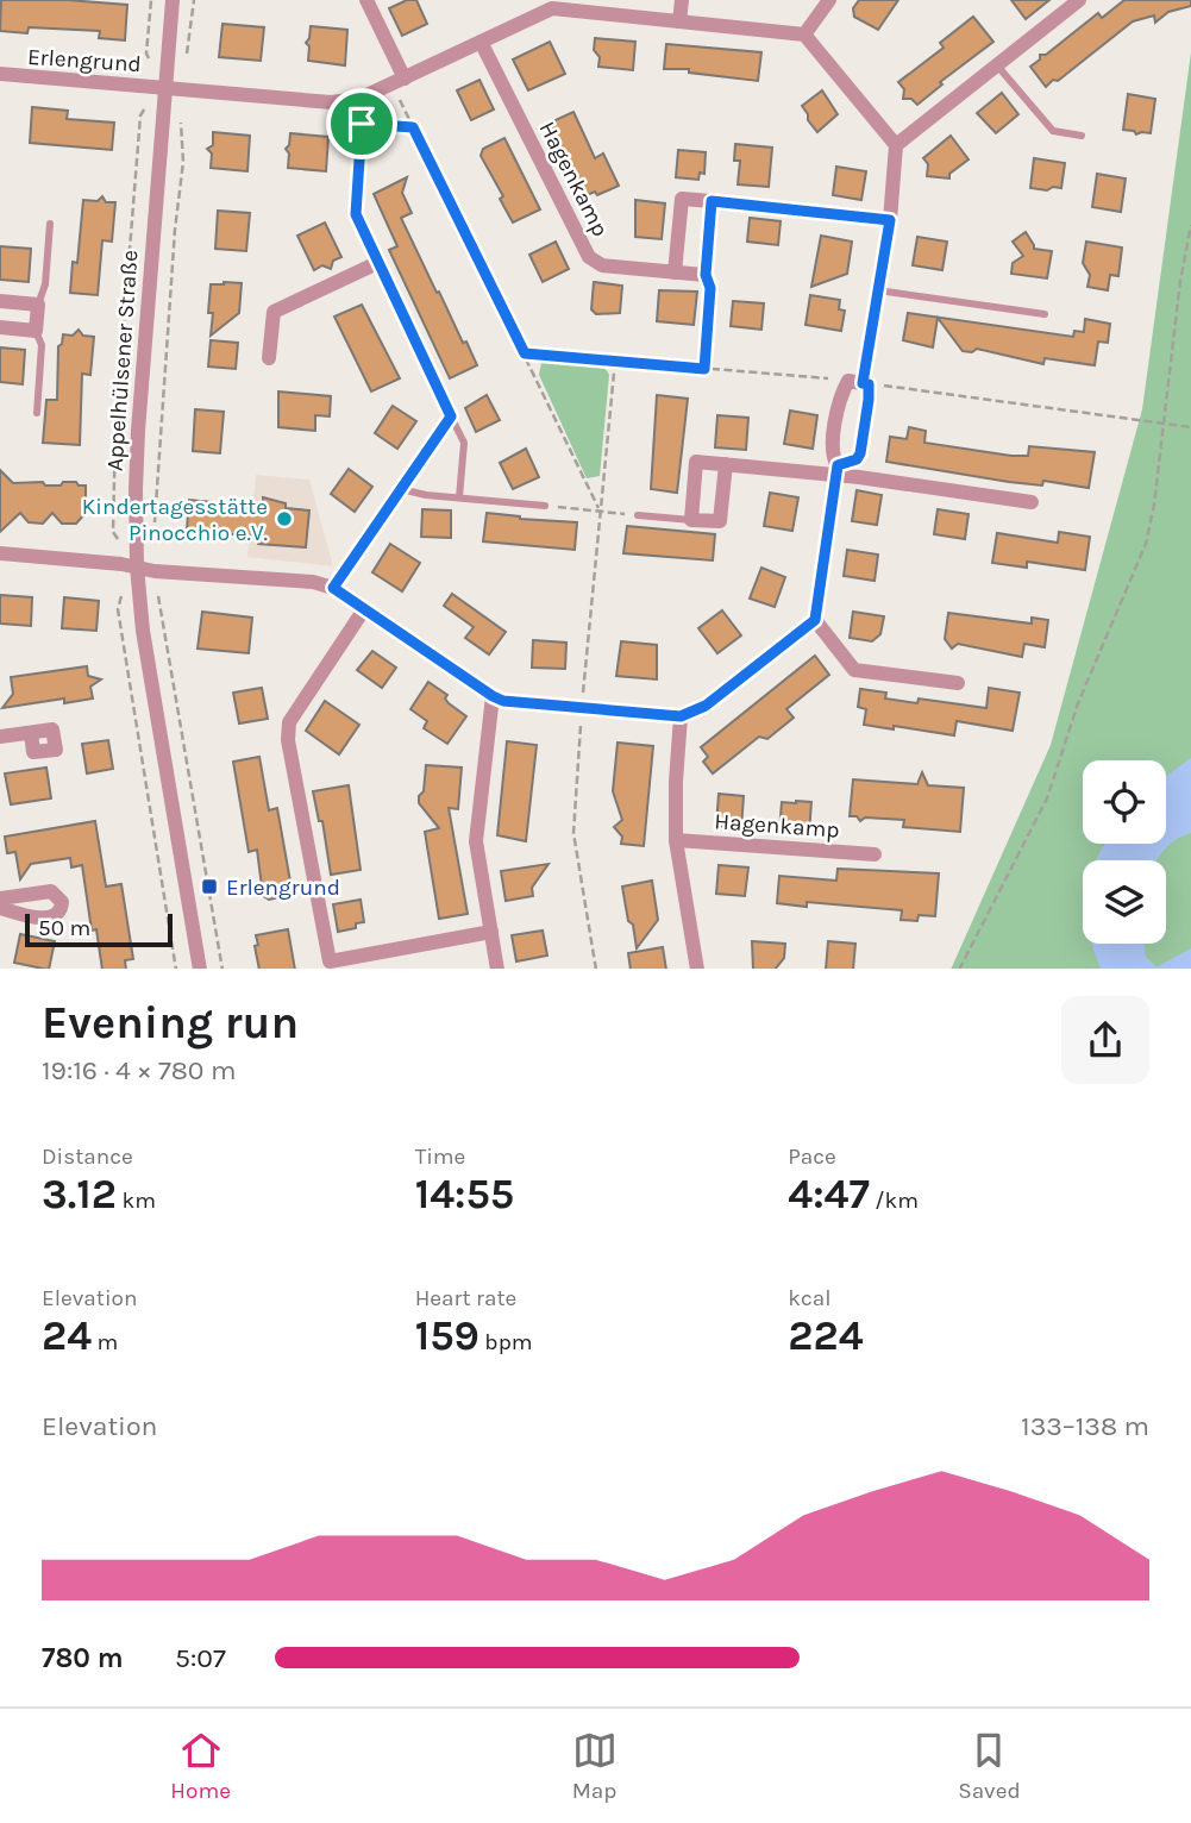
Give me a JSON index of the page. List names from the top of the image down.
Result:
{
  "streets": {
    "street": ["Erlengrund", "Hagenkamp", "Appelhülsener Straße"]
  },
  "crossings": [
    ["Erlengrund", "Appelhülsener Straße"]
  ],
  "places": {
    "other": ["Kindertagesstätte Pinocchio e.V."],
    "transit": ["Erlengrund"]
  },
  "scale_bar": "50 m",
  "page": {
    "scale": "50 m",
    "heading": ["Evening run", "19:16 · 4 × 780 m"],
    "stats": [
      ["Distance", "3.12 km"],
      ["Time", "14:55"],
      ["Pace", "4:47 /km"],
      ["Elevation", "24 m"],
      ["Heart rate", "159 bpm"],
      ["kcal", "224"]
    ],
    "chart": ["Elevation", "133–138 m"],
    "list": [
      {
        "name": "780 m",
        "note": "5:07"
      }
    ],
    "tabs": ["Home", "Map", "Saved"]
  }
}
